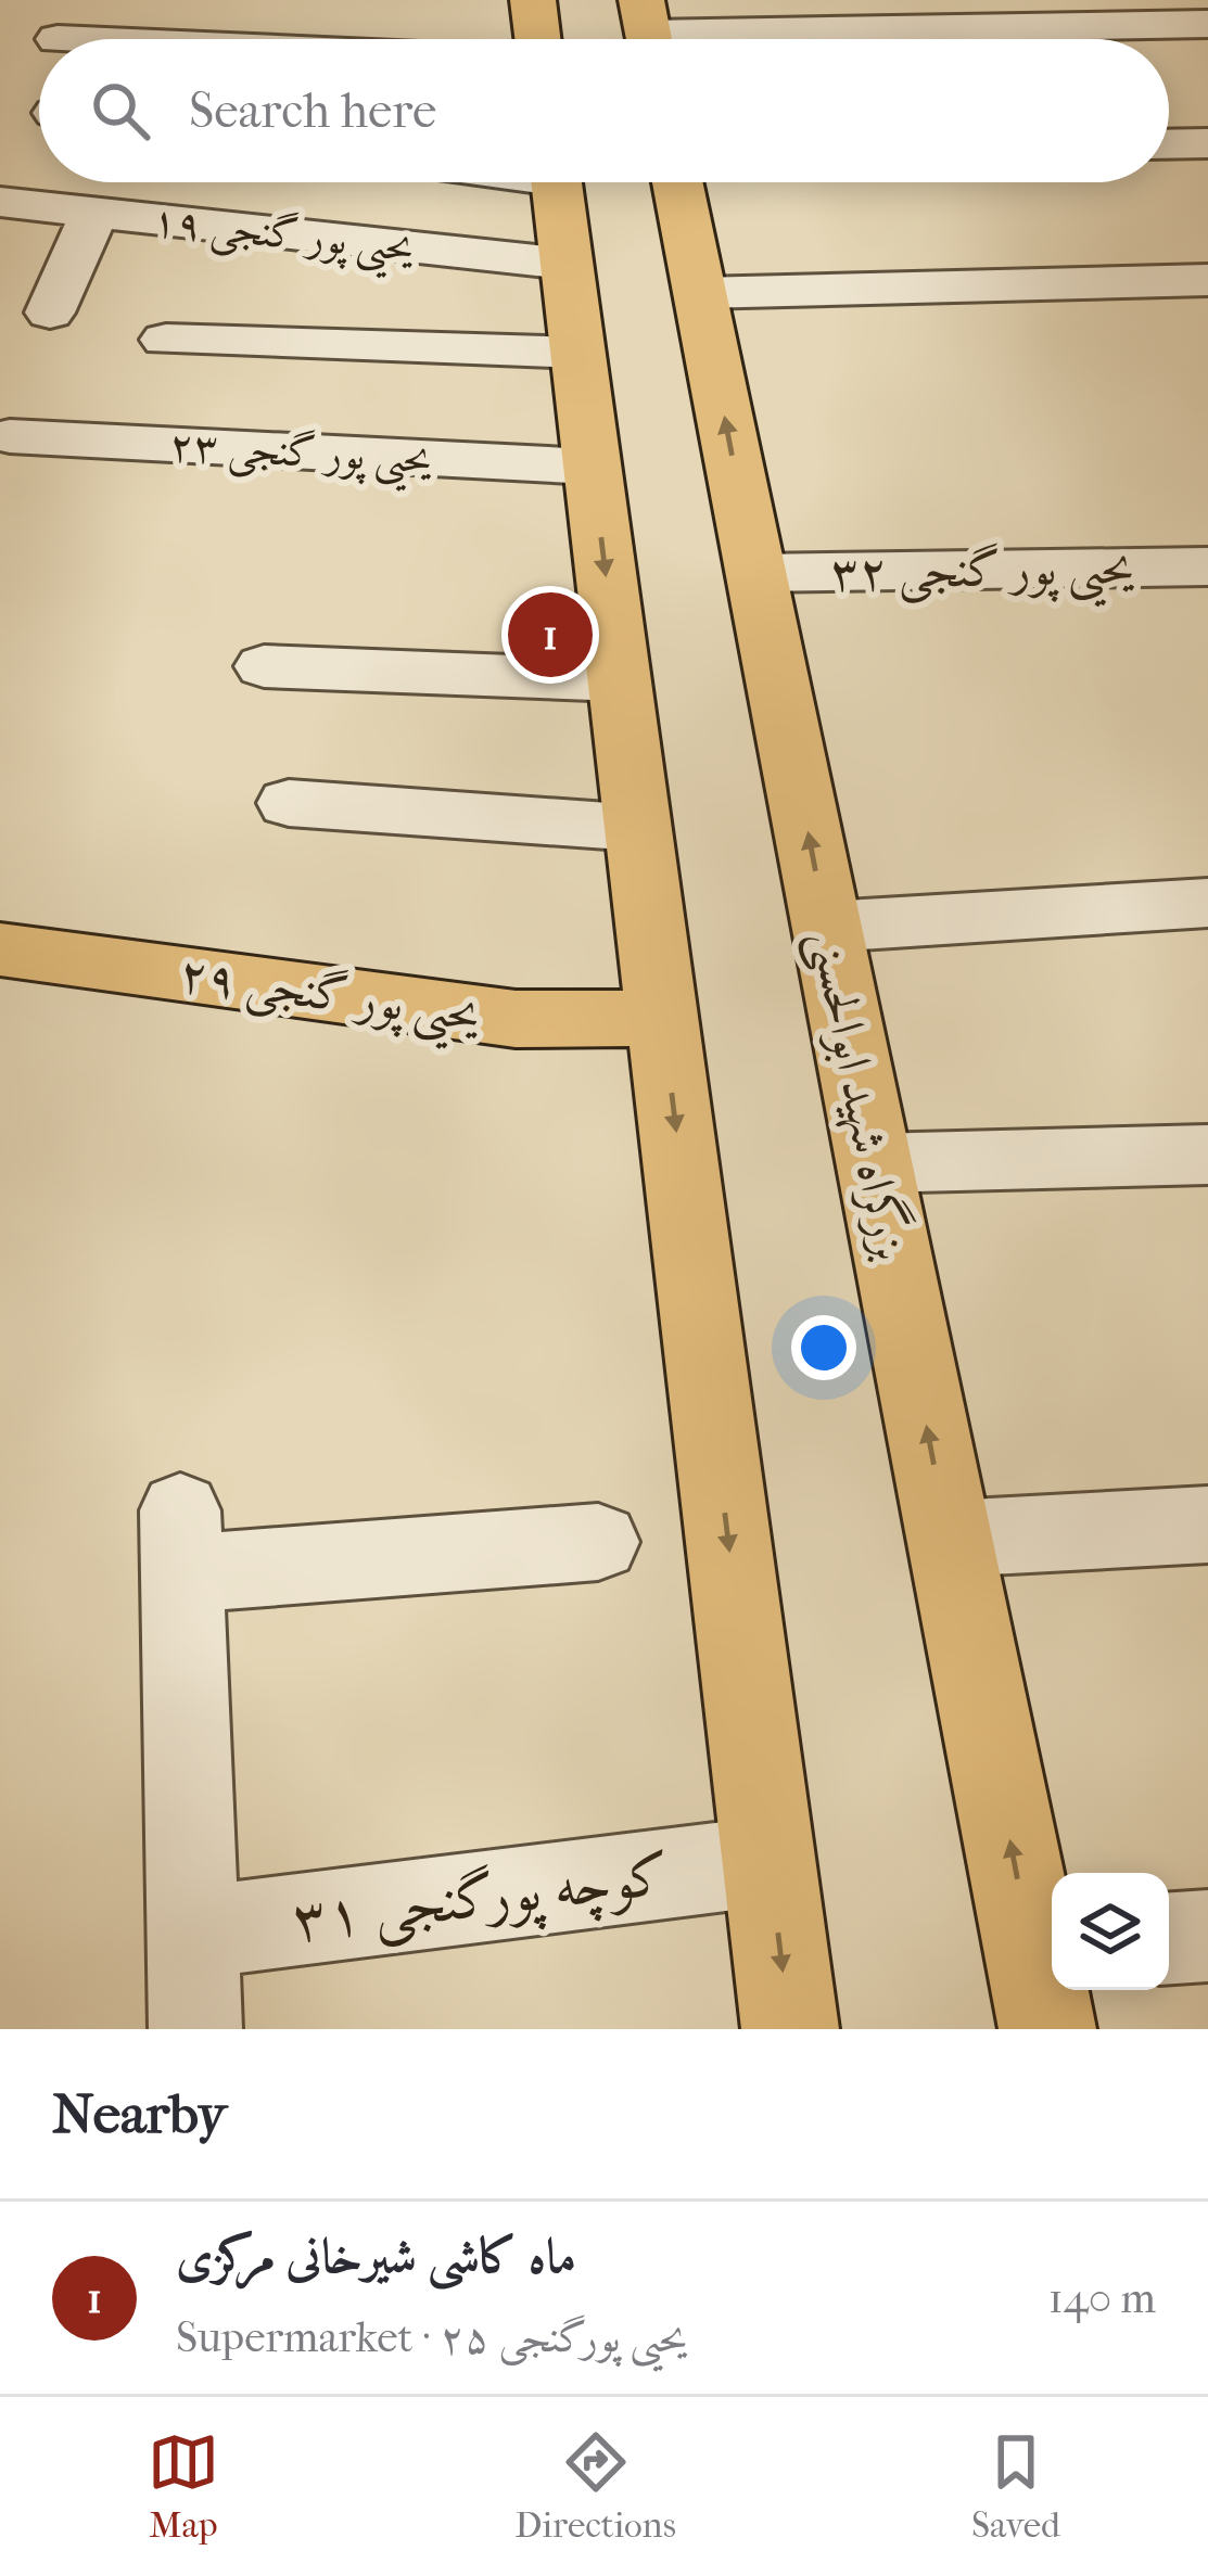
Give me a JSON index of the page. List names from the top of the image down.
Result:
{
  "streets": {
    "main road": ["یحیی پور گنجی ۲۹", "بزرگراه شهید ابوالحسنی"],
    "street": [
      "یحیی پور گنجی ۱۹",
      "یحیی پور گنجی ۲۳",
      "یحیی پور گنجی ۳۲",
      "کوچه پورگنجی ۳۱"
    ]
  },
  "crossings": [
    ["یحیی پور گنجی ۳۲", "بزرگراه شهید ابوالحسنی"]
  ],
  "page": {
    "search": "Search here",
    "pins": "1",
    "heading": "Nearby",
    "list": [
      {
        "mark": "1",
        "name": "ماه کاشی شیرخانی مرکزی",
        "note": "Supermarket · یحیی پورگنجی ۲۵",
        "value": "140 m"
      }
    ],
    "nav": ["Map", "Directions", "Saved"]
  }
}
